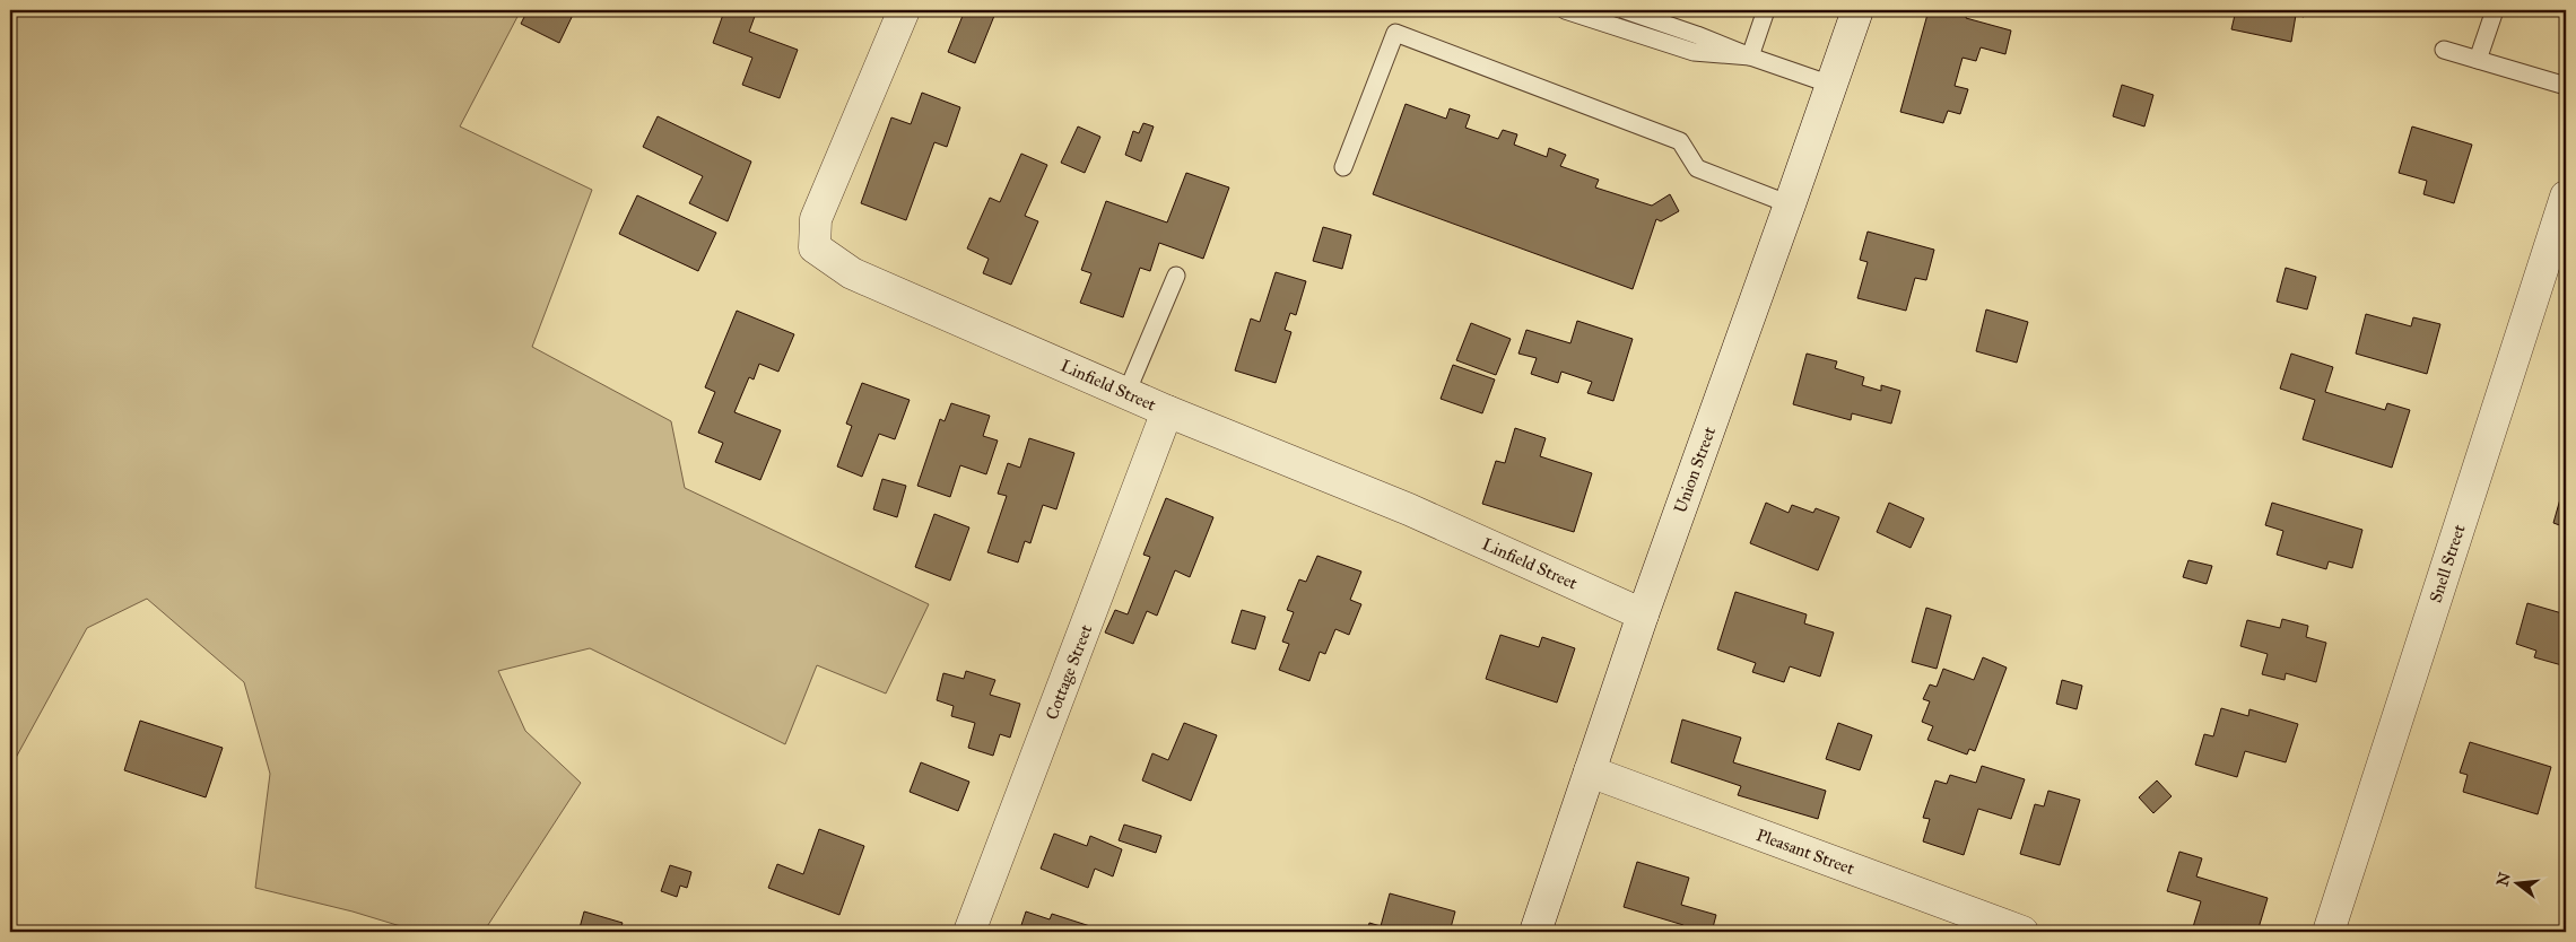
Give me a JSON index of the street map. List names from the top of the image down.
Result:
{
  "streets": {
    "street": [
      "Linfield Street",
      "Union Street",
      "Snell Street",
      "Cottage Street",
      "Pleasant Street"
    ]
  },
  "crossings": [
    ["Linfield Street", "Union Street"],
    ["Linfield Street", "Cottage Street"],
    ["Union Street", "Pleasant Street"]
  ],
  "north": "left"
}
